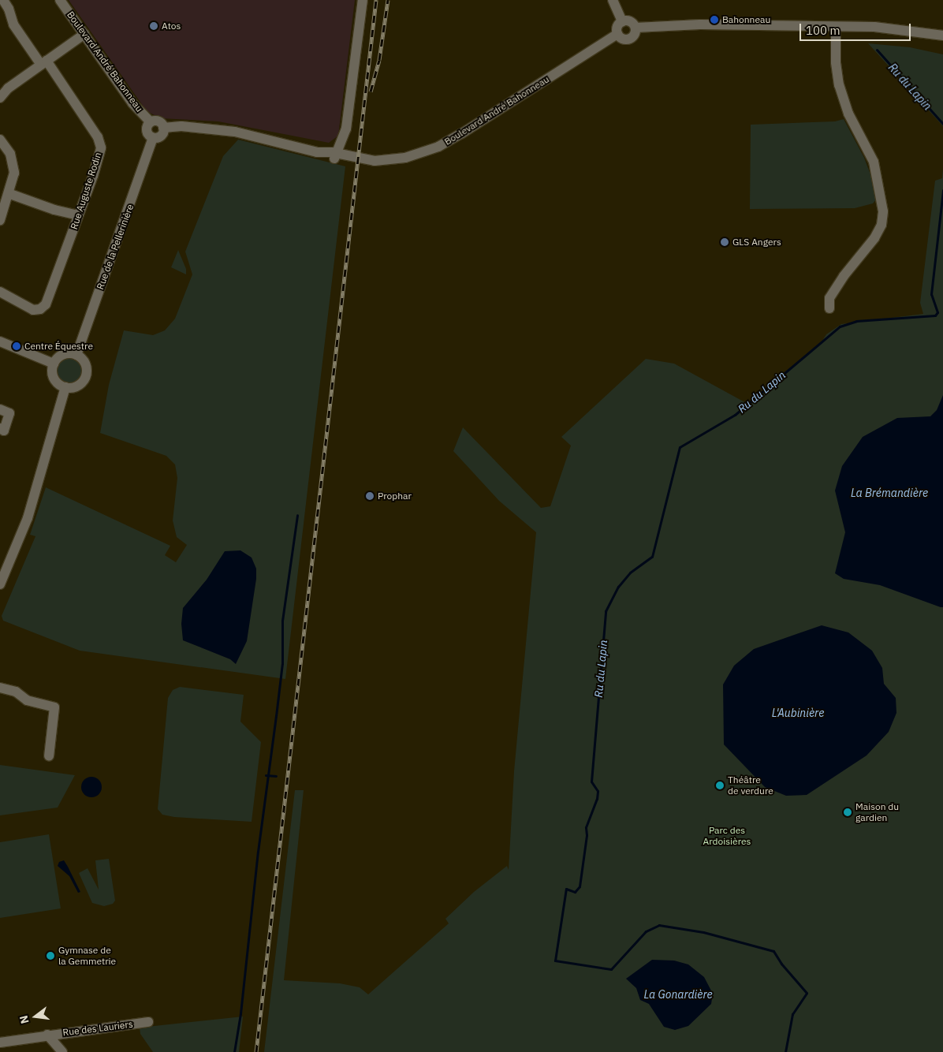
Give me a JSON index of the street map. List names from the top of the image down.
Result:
{
  "streets": {
    "street": [
      "Boulevard André Bahonneau",
      "Rue Auguste Rodin",
      "Rue de la Pellerinière",
      "Rue des Lauriers"
    ]
  },
  "crossings": [
    ["Boulevard André Bahonneau", "Rue de la Pellerinière"]
  ],
  "water": [
    "Ru du Lapin",
    "La Brémandière",
    "L'Aubinière",
    "La Gonardière"
  ],
  "parks": ["Parc des Ardoisières"],
  "places": [
    "Bahonneau",
    "Atos",
    "GLS Angers",
    "Centre Équestre",
    "Prophar",
    "Théâtre de verdure",
    "Maison du gardien",
    "Gymnase de la Gemmetrie"
  ],
  "scale_bar": "100 m",
  "north": "left"
}
